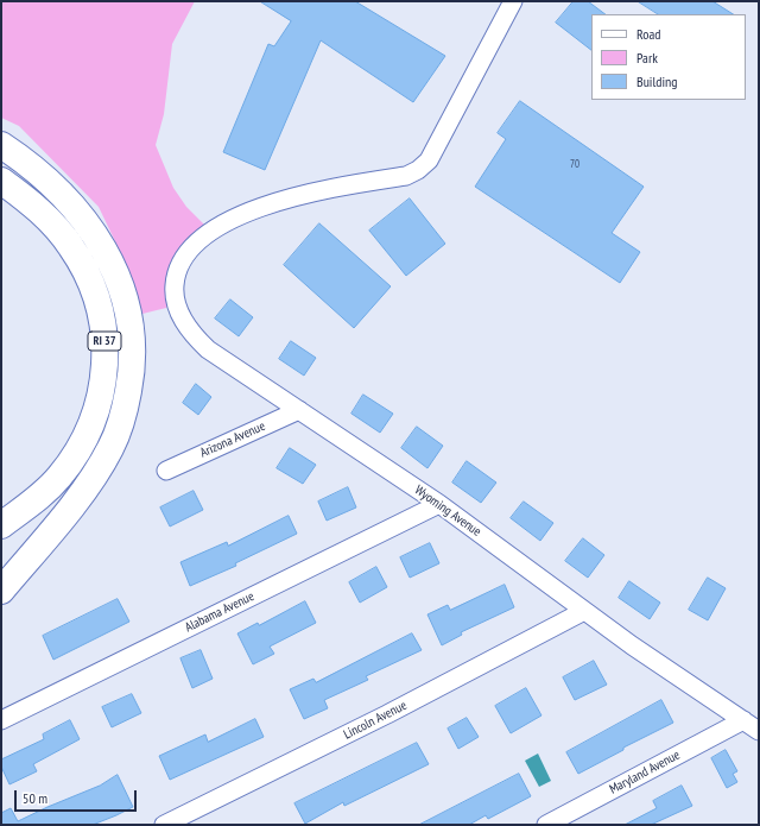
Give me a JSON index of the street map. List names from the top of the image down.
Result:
{
  "streets": {
    "highway": ["RI 37"],
    "street": [
      "Arizona Avenue",
      "Wyoming Avenue",
      "Alabama Avenue",
      "Lincoln Avenue",
      "Maryland Avenue"
    ]
  },
  "crossings": [
    ["Arizona Avenue", "Wyoming Avenue"],
    ["Wyoming Avenue", "Alabama Avenue"],
    ["Wyoming Avenue", "Lincoln Avenue"],
    ["Wyoming Avenue", "Maryland Avenue"]
  ],
  "house_numbers": ["70"],
  "legend": ["Road", "Park", "Building"],
  "scale_bar": "50 m"
}
